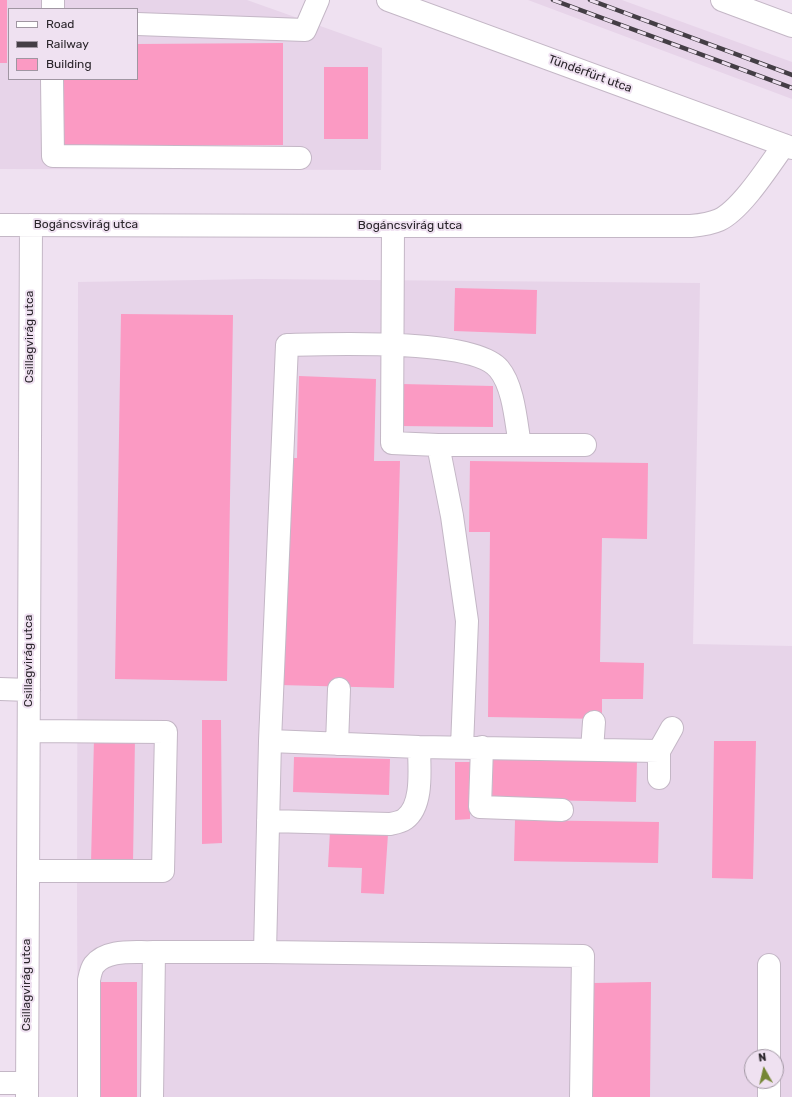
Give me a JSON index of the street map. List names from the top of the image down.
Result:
{
  "streets": {
    "street": ["Tündérfürt utca", "Bogáncsvirág utca", "Csillagvirág utca"]
  },
  "crossings": [
    ["Tündérfürt utca", "Bogáncsvirág utca"],
    ["Bogáncsvirág utca", "Csillagvirág utca"]
  ],
  "legend": ["Road", "Railway", "Building"],
  "north": "top"
}
